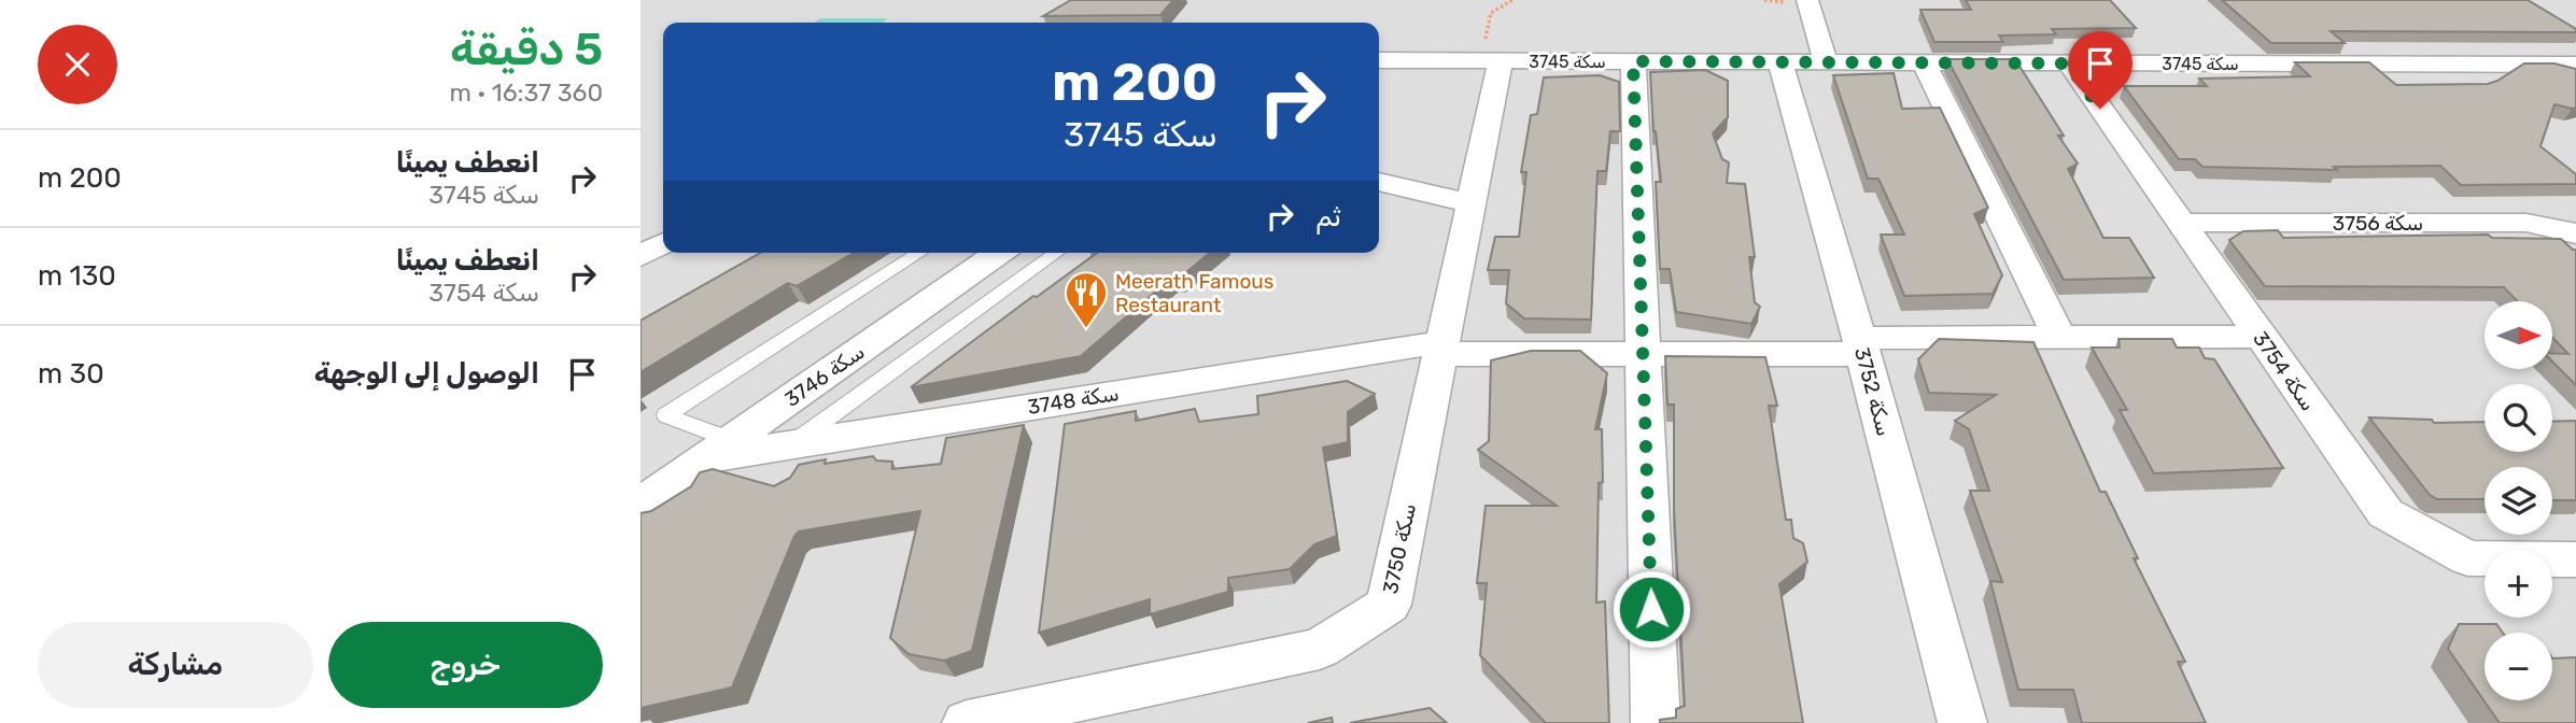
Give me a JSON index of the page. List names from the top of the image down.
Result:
{
  "streets": {
    "street": [
      "سكة 3745",
      "سكة 3756",
      "سكة 3754",
      "سكة 3746",
      "سكة 3752",
      "سكة 3748",
      "سكة 3750"
    ]
  },
  "crossings": [
    ["سكة 3745", "سكة 3754"],
    ["سكة 3745", "سكة 3752"],
    ["سكة 3745", "سكة 3750"],
    ["سكة 3756", "سكة 3754"],
    ["سكة 3754", "سكة 3748"],
    ["سكة 3746", "سكة 3748"],
    ["سكة 3752", "سكة 3748"],
    ["سكة 3748", "سكة 3750"]
  ],
  "places": {
    "restaurant": ["Meerath Famous Restaurant"]
  },
  "north": "right",
  "page": {
    "heading": ["5 دقيقة", "360 m · 16:37"],
    "turn": ["200 m", "سكة 3745"],
    "list": [
      {
        "name": "انعطف يمينًا",
        "note": "سكة 3745",
        "value": "200 m"
      },
      {
        "name": "انعطف يمينًا",
        "note": "سكة 3754",
        "value": "130 m"
      },
      {
        "name": "الوصول إلى الوجهة",
        "value": "30 m"
      }
    ],
    "then": "ثم",
    "map_buttons": ["+", "−"],
    "buttons": ["خروج", "مشاركة"]
  }
}
